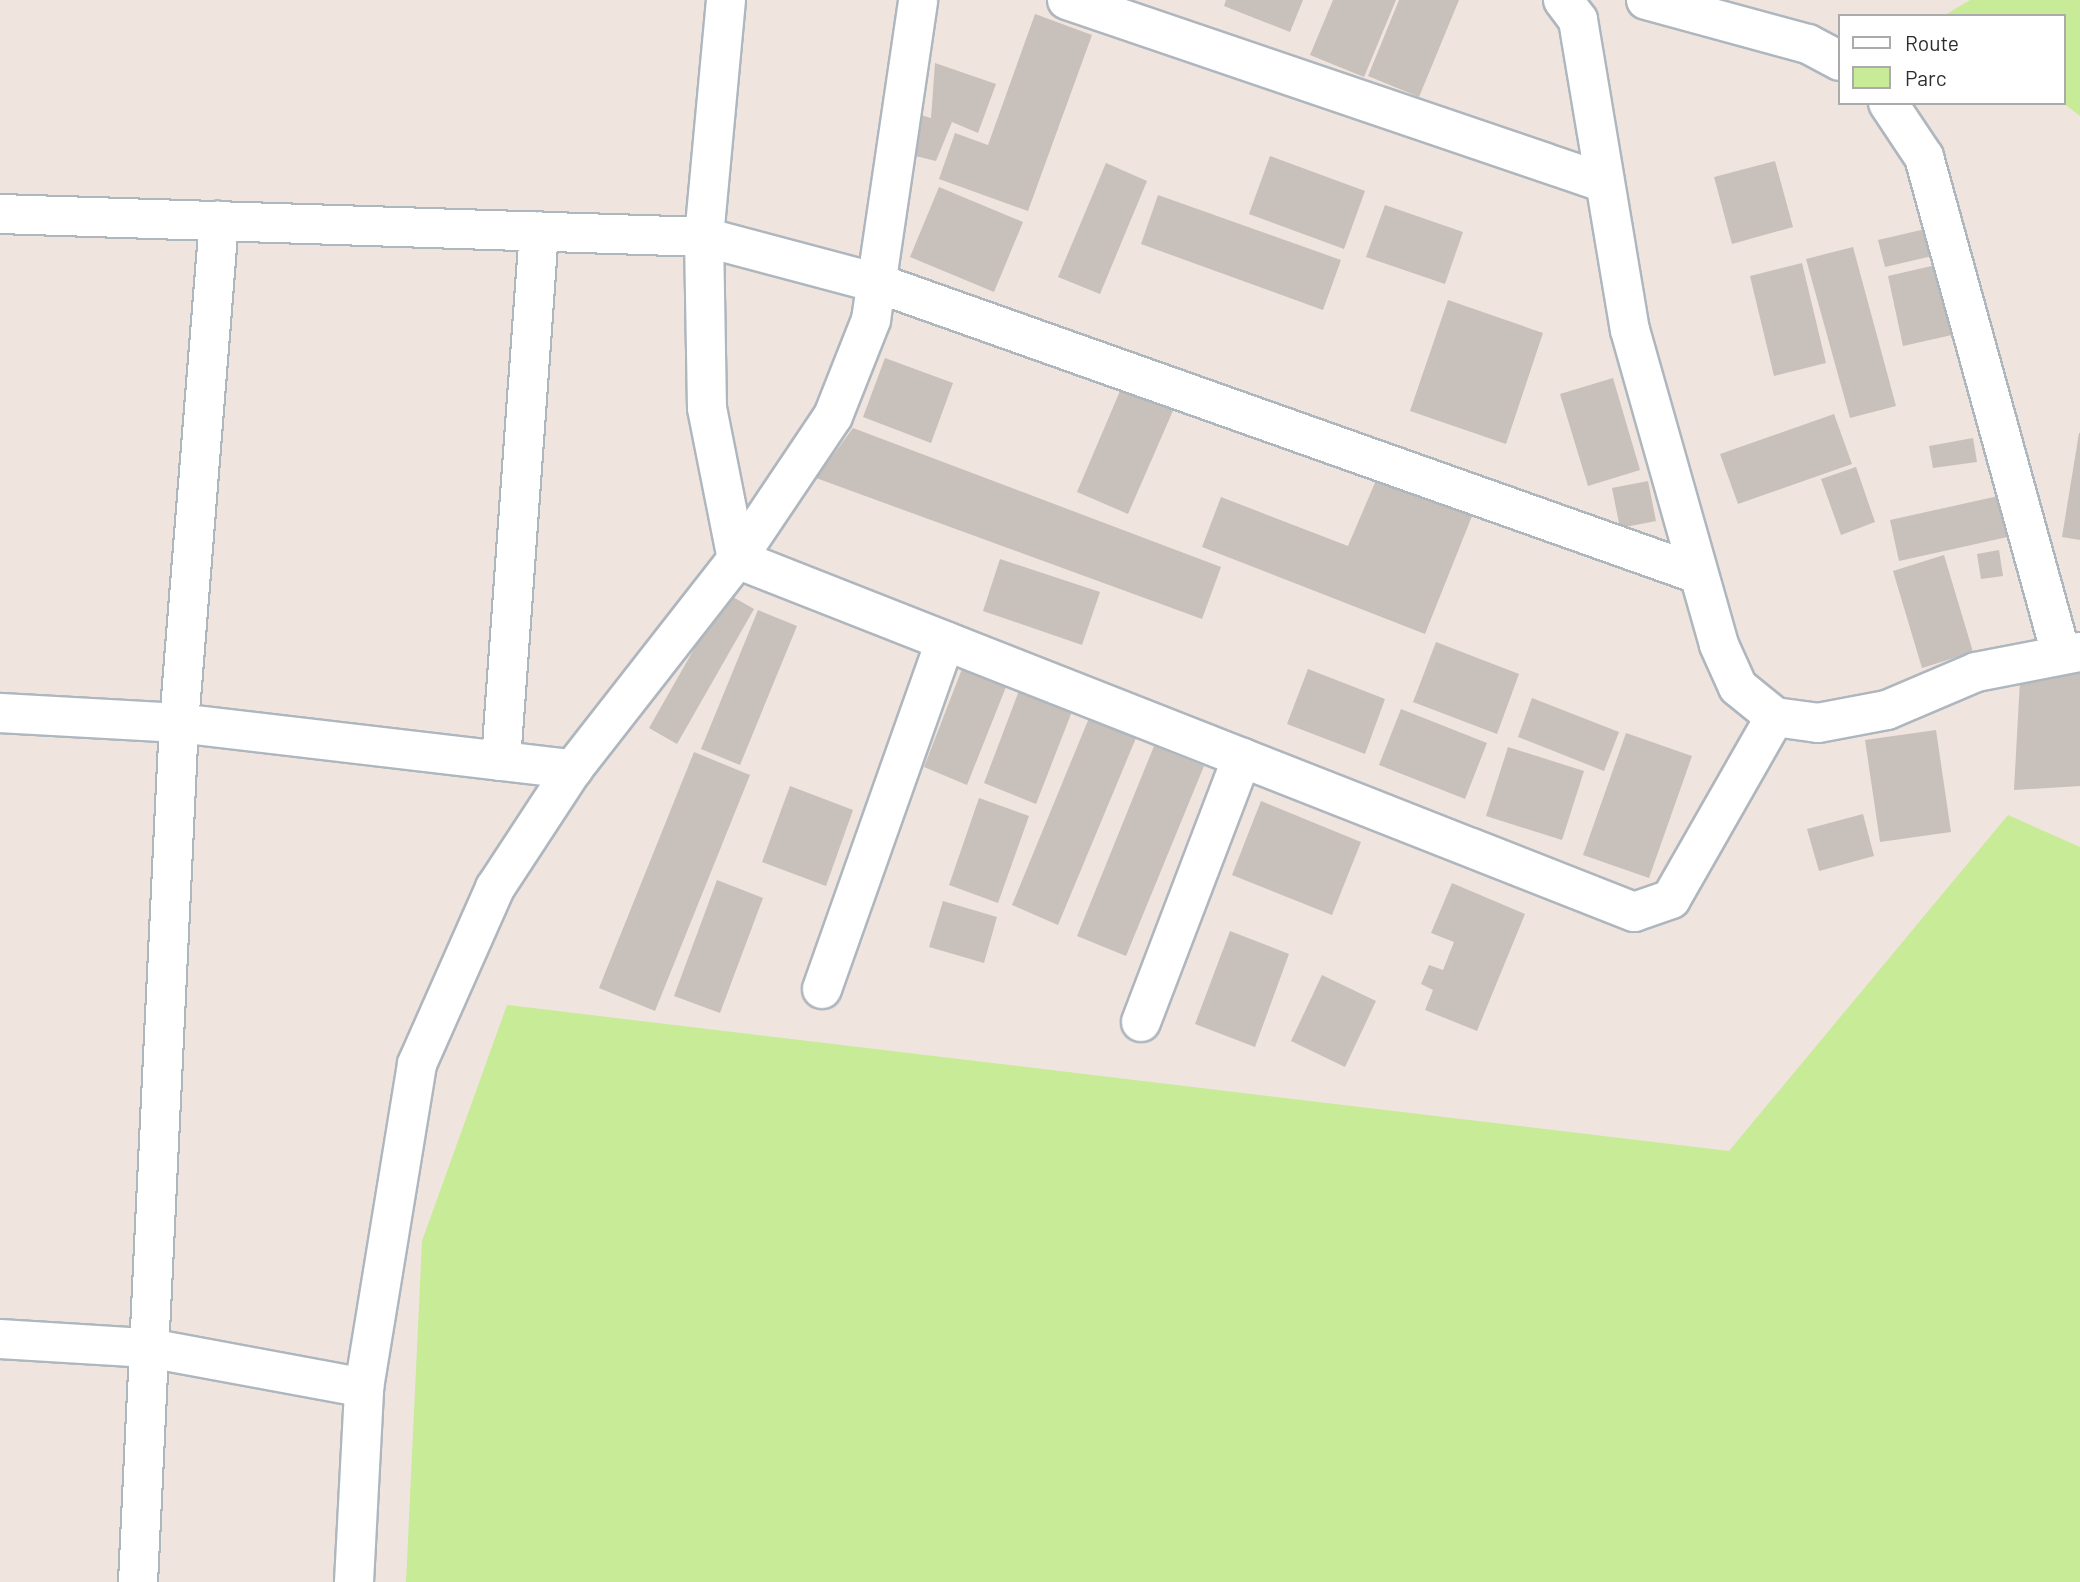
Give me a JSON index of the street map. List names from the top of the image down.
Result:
{
  "legend": ["Route", "Parc"]
}
